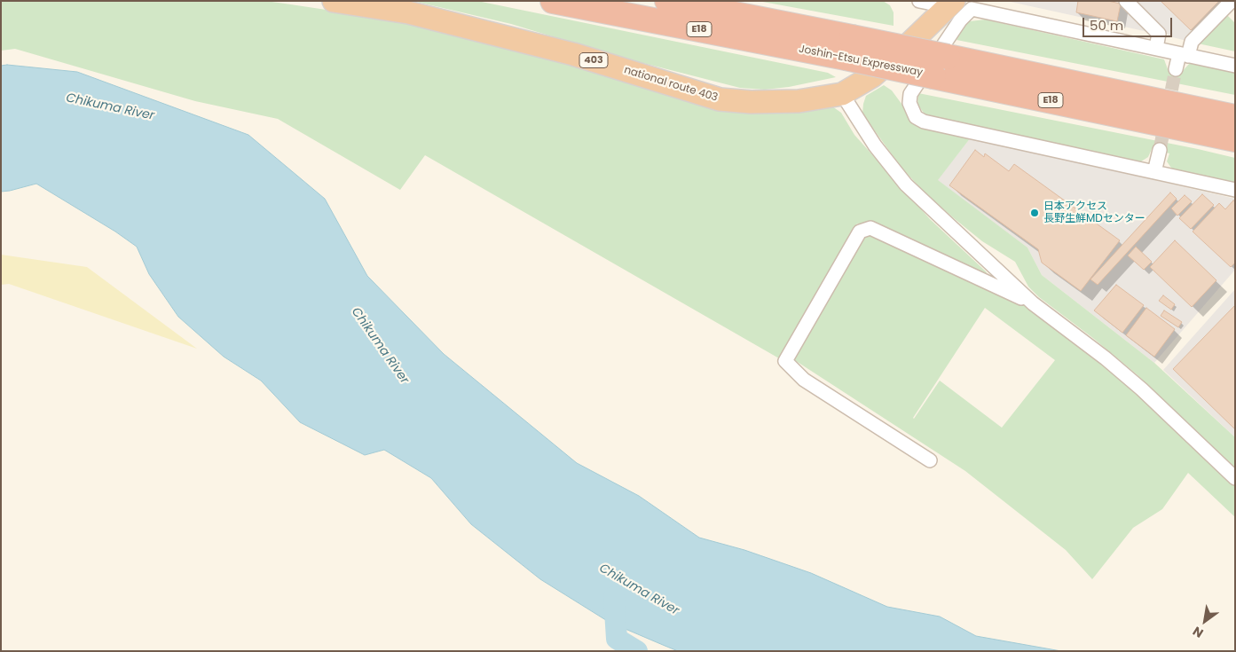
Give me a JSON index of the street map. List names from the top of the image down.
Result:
{
  "streets": {
    "highway": [
      "E18",
      "403",
      "Joshin-Etsu Expressway",
      "national route 403"
    ]
  },
  "water": ["Chikuma River"],
  "places": ["日本アクセス 長野生鮮MDセンター"],
  "scale_bar": "50 m",
  "north": "bottom left"
}
